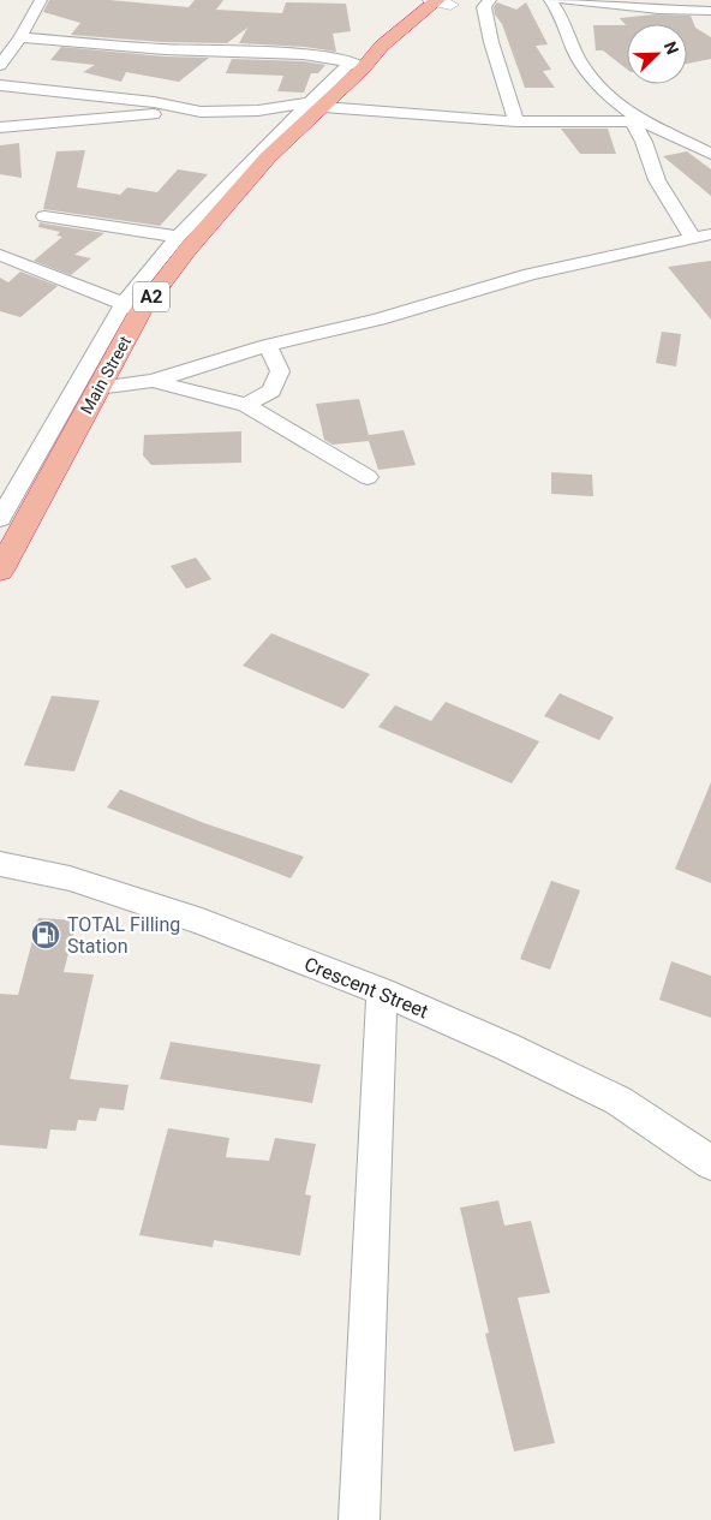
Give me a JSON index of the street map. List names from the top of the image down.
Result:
{
  "streets": {
    "highway": ["A2", "Main Street"],
    "street": ["Crescent Street"]
  },
  "places": {
    "fuel station": ["TOTAL Filling Station"]
  },
  "north": "top right"
}
